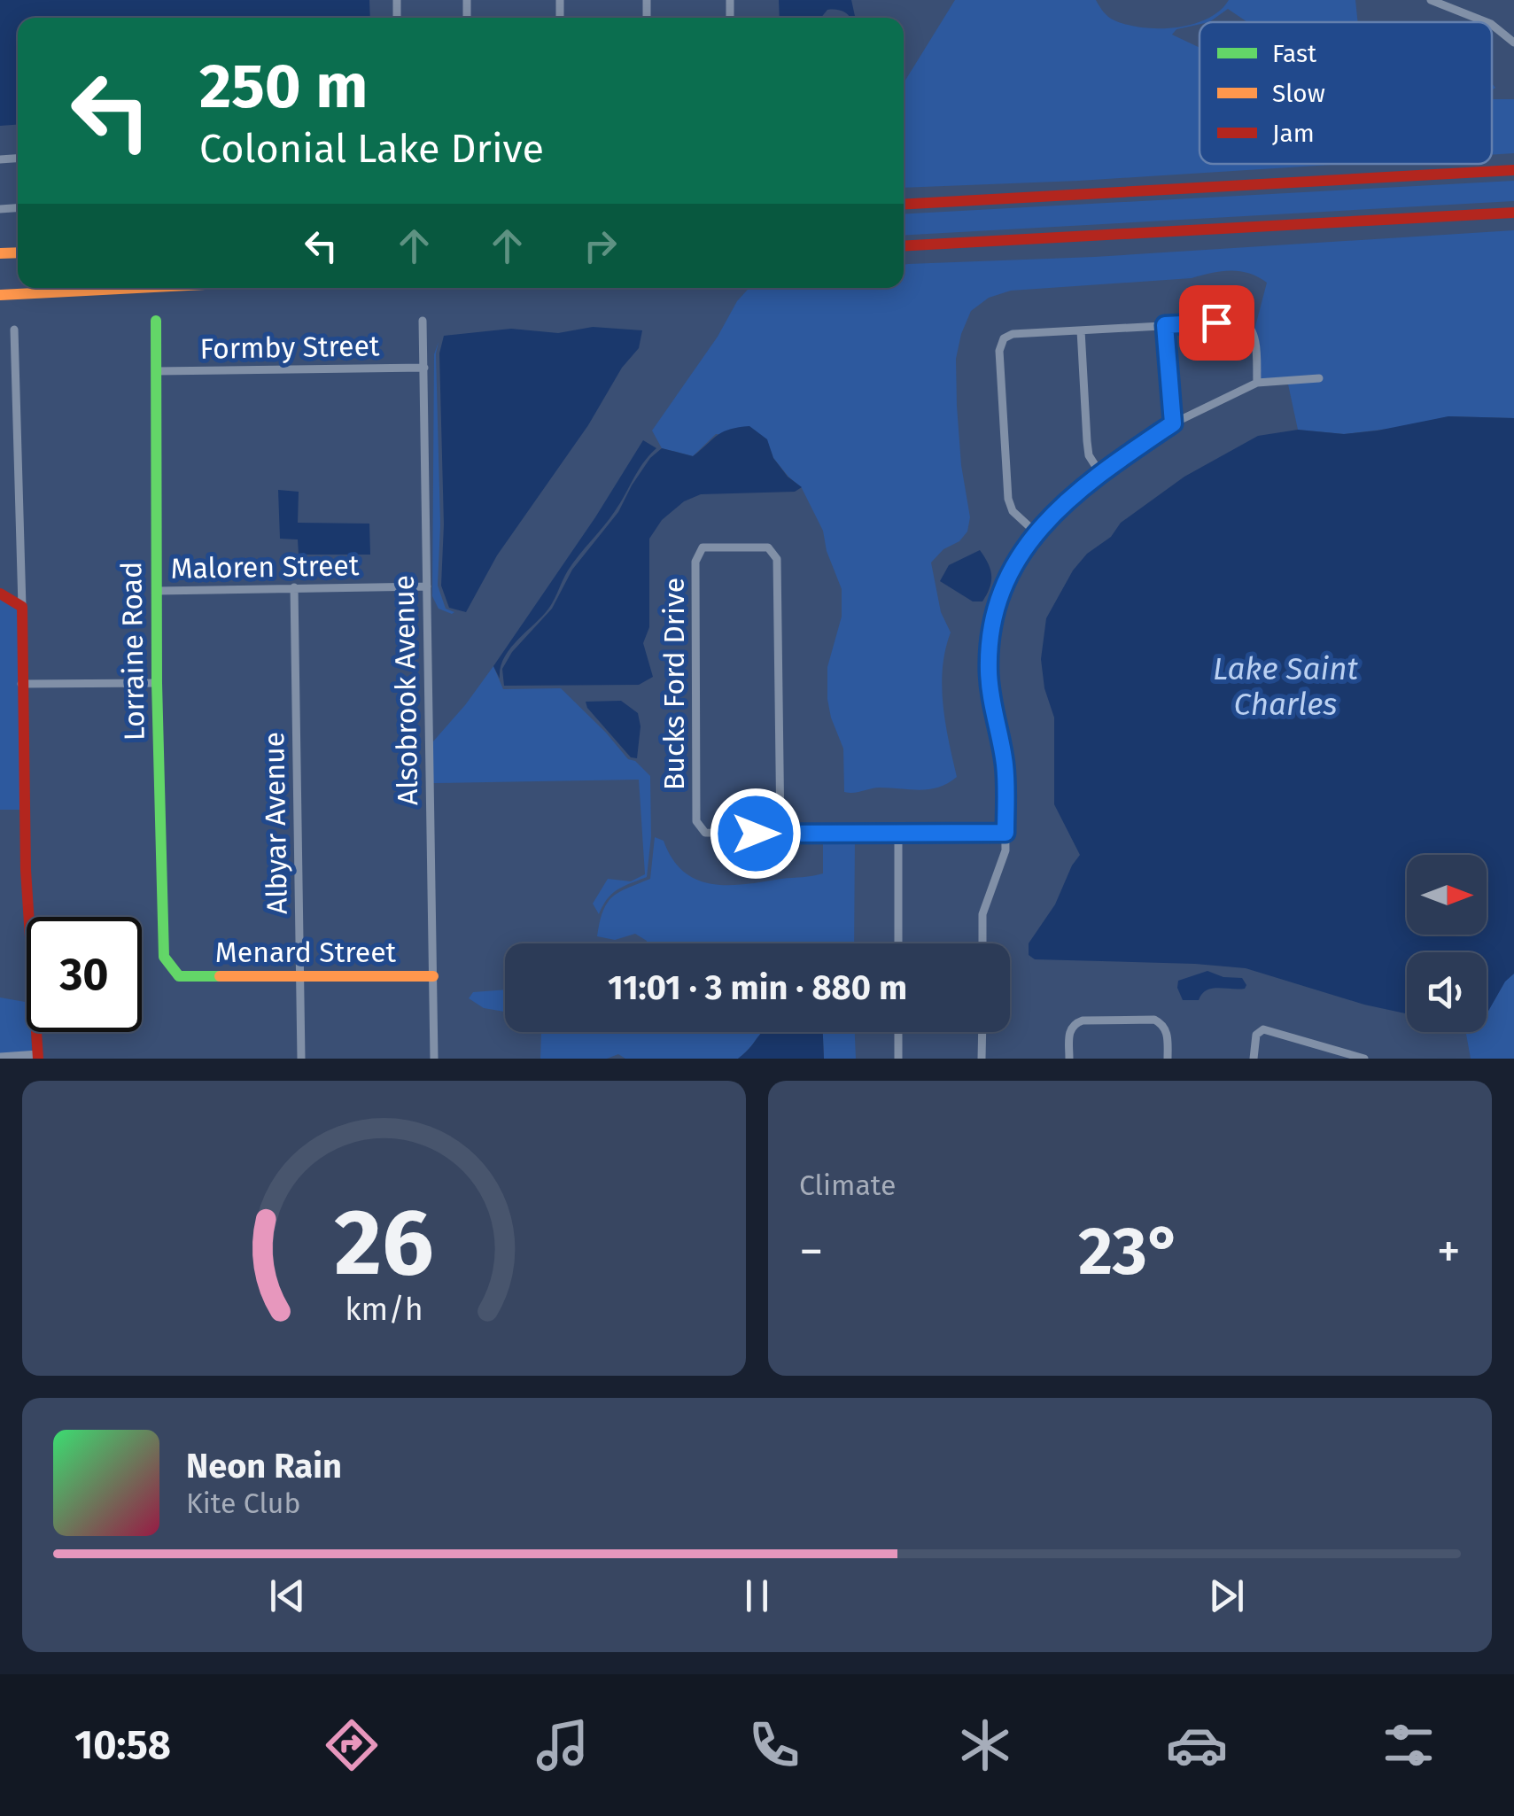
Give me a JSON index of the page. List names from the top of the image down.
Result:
{
  "streets": {
    "main road": ["Lorraine Road", "Menard Street"],
    "street": [
      "Formby Street",
      "Maloren Street",
      "Bucks Ford Drive",
      "Alsobrook Avenue",
      "Albyar Avenue"
    ]
  },
  "crossings": [
    ["Formby Street", "Lorraine Road"],
    ["Formby Street", "Alsobrook Avenue"],
    ["Maloren Street", "Lorraine Road"],
    ["Maloren Street", "Alsobrook Avenue"],
    ["Maloren Street", "Albyar Avenue"],
    ["Lorraine Road", "Menard Street"],
    ["Alsobrook Avenue", "Menard Street"],
    ["Albyar Avenue", "Menard Street"]
  ],
  "water": ["Lake Saint Charles"],
  "legend": ["Fast", "Slow", "Jam"],
  "north": "right",
  "page": {
    "turn": ["250 m", "Colonial Lake Drive"],
    "limit": "30",
    "trip": "11:01 · 3 min · 880 m",
    "tile": "Climate",
    "heat": ["−", "23°", "+"],
    "song": ["Neon Rain", "Kite Club"],
    "tabs": "10:58",
    "gauge": ["26", "km/h"]
  }
}
